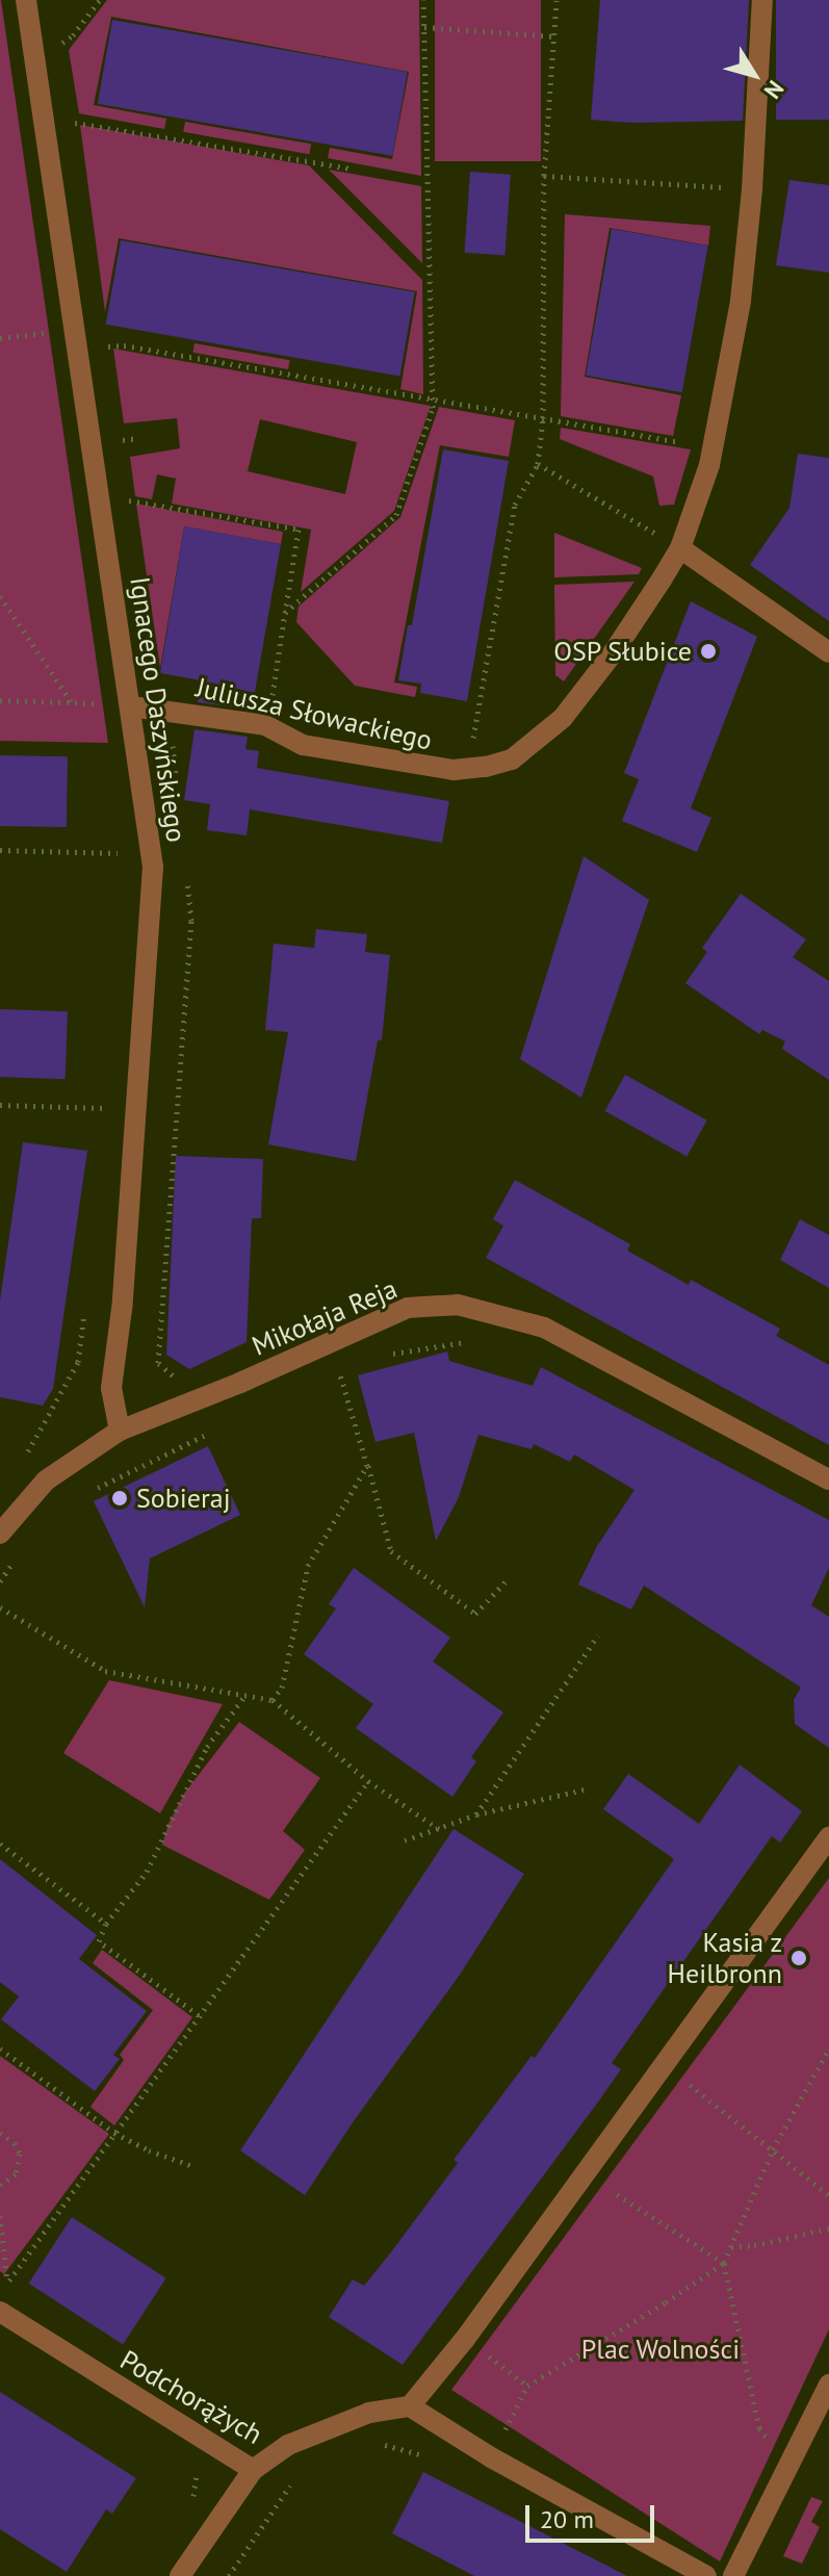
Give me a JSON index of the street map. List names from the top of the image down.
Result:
{
  "streets": {
    "street": [
      "Ignacego Daszyńskiego",
      "Juliusza Słowackiego",
      "Mikołaja Reja",
      "Podchorążych"
    ]
  },
  "crossings": [
    ["Ignacego Daszyńskiego", "Juliusza Słowackiego"],
    ["Ignacego Daszyńskiego", "Mikołaja Reja"]
  ],
  "parks": ["Plac Wolności"],
  "places": ["OSP Słubice", "Sobieraj", "Kasia z Heilbronn"],
  "scale_bar": "20 m",
  "north": "bottom right"
}
